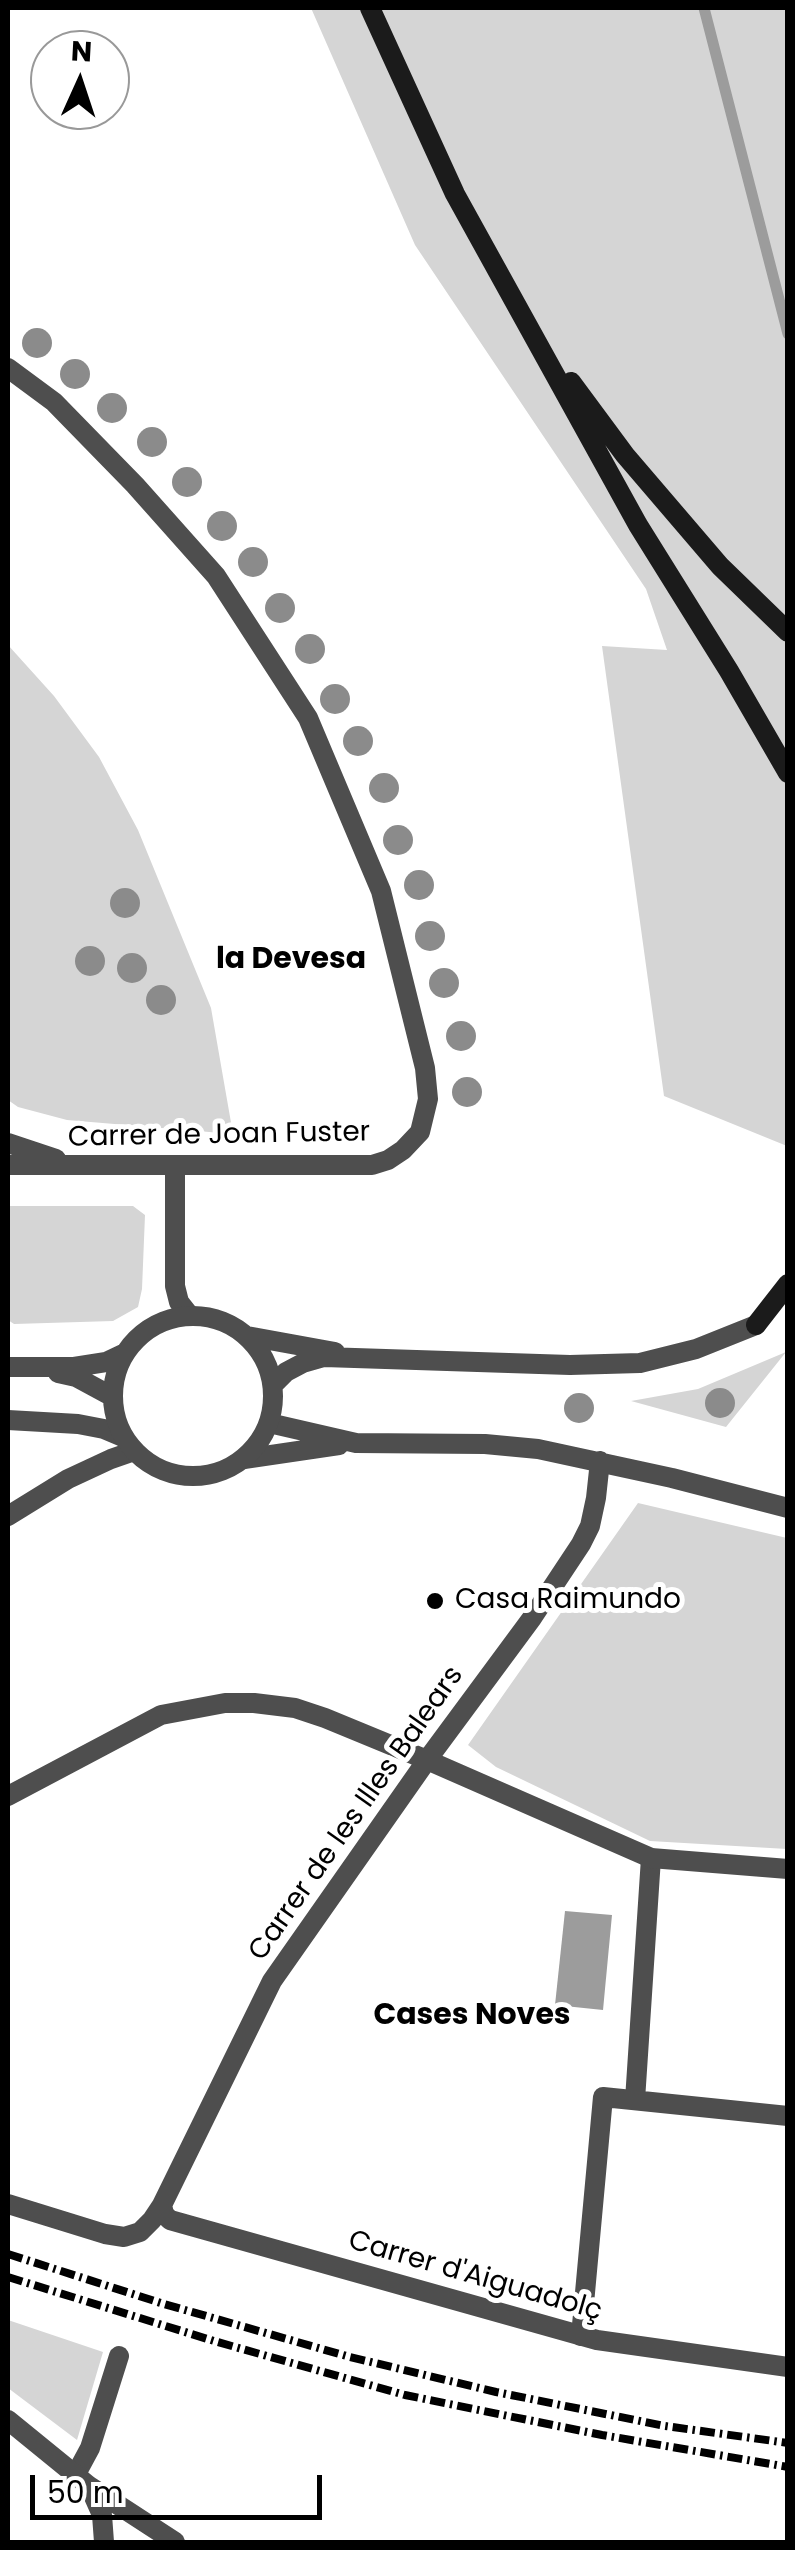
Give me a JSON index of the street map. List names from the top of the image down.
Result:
{
  "streets": {
    "street": ["Carrer de Joan Fuster", "Carrer de les Illes Balears", "Carrer d'Aiguadolç"]
  },
  "crossings": [
    ["Carrer de les Illes Balears", "Carrer d'Aiguadolç"]
  ],
  "districts": ["la Devesa", "Cases Noves"],
  "places": ["Casa Raimundo"],
  "scale_bar": "50 m",
  "north": "top"
}
